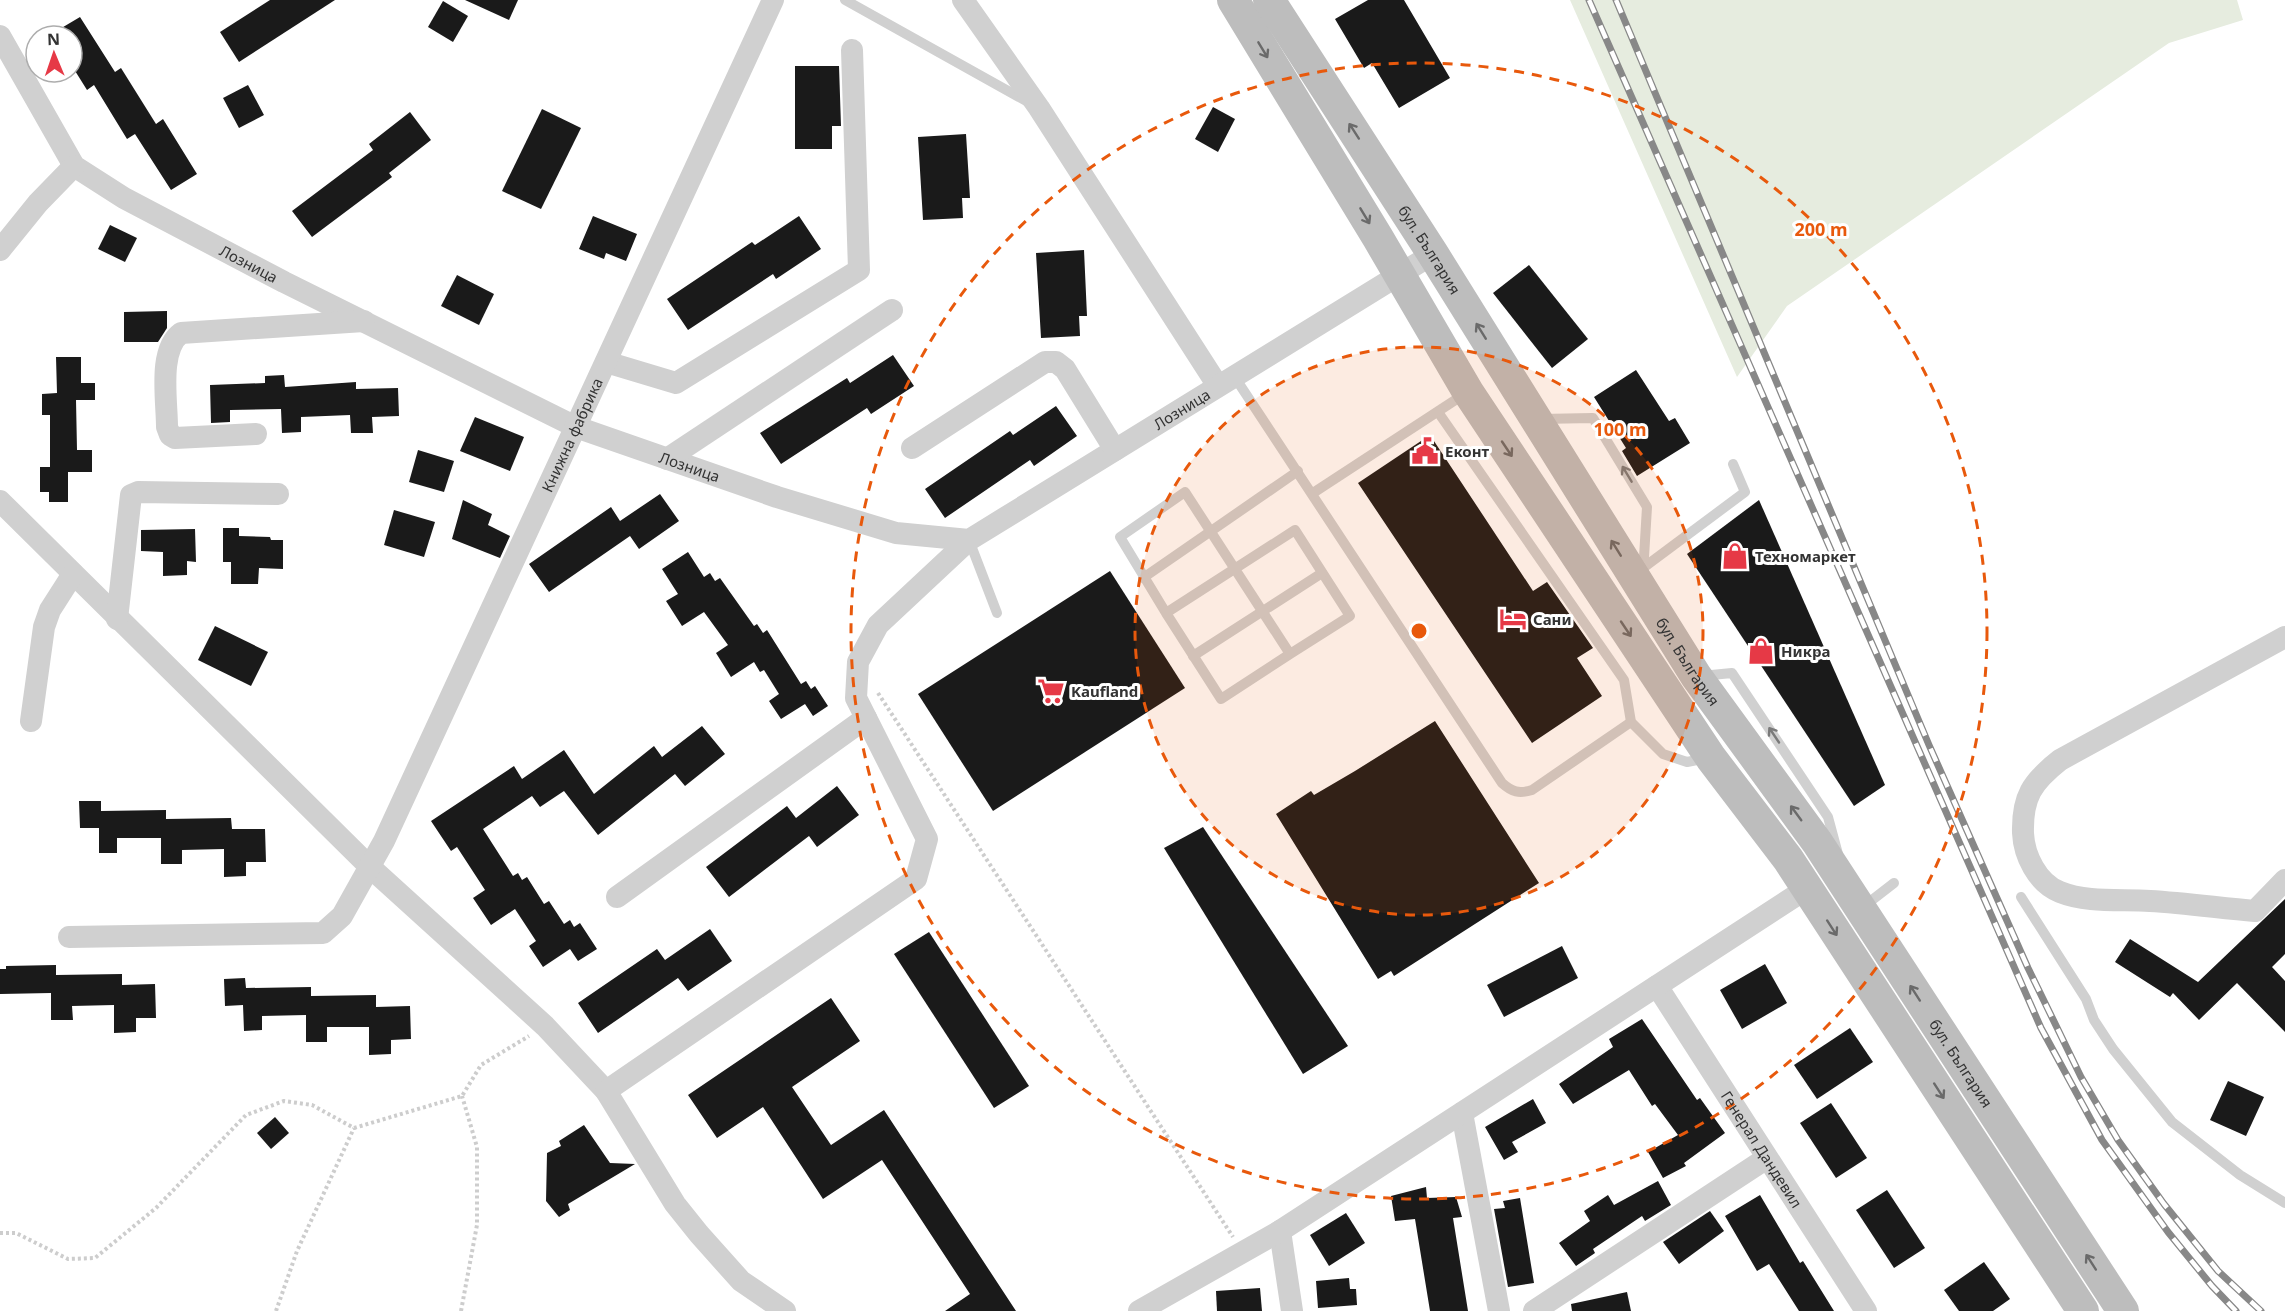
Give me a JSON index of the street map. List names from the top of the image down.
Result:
{
  "streets": {
    "main road": ["бул. България"],
    "street": ["Лозница", "Книжна фабрика", "Генерал Дандевил"]
  },
  "crossings": [
    ["бул. България", "Лозница"],
    ["Лозница", "Книжна фабрика"]
  ],
  "places": {
    "public building": ["Еконт"],
    "shop": ["Техномаркет", "Никра"],
    "hotel": ["Сани"],
    "supermarket": ["Kaufland"]
  },
  "north": "top",
  "rings": ["200 m", "100 m"]
}
